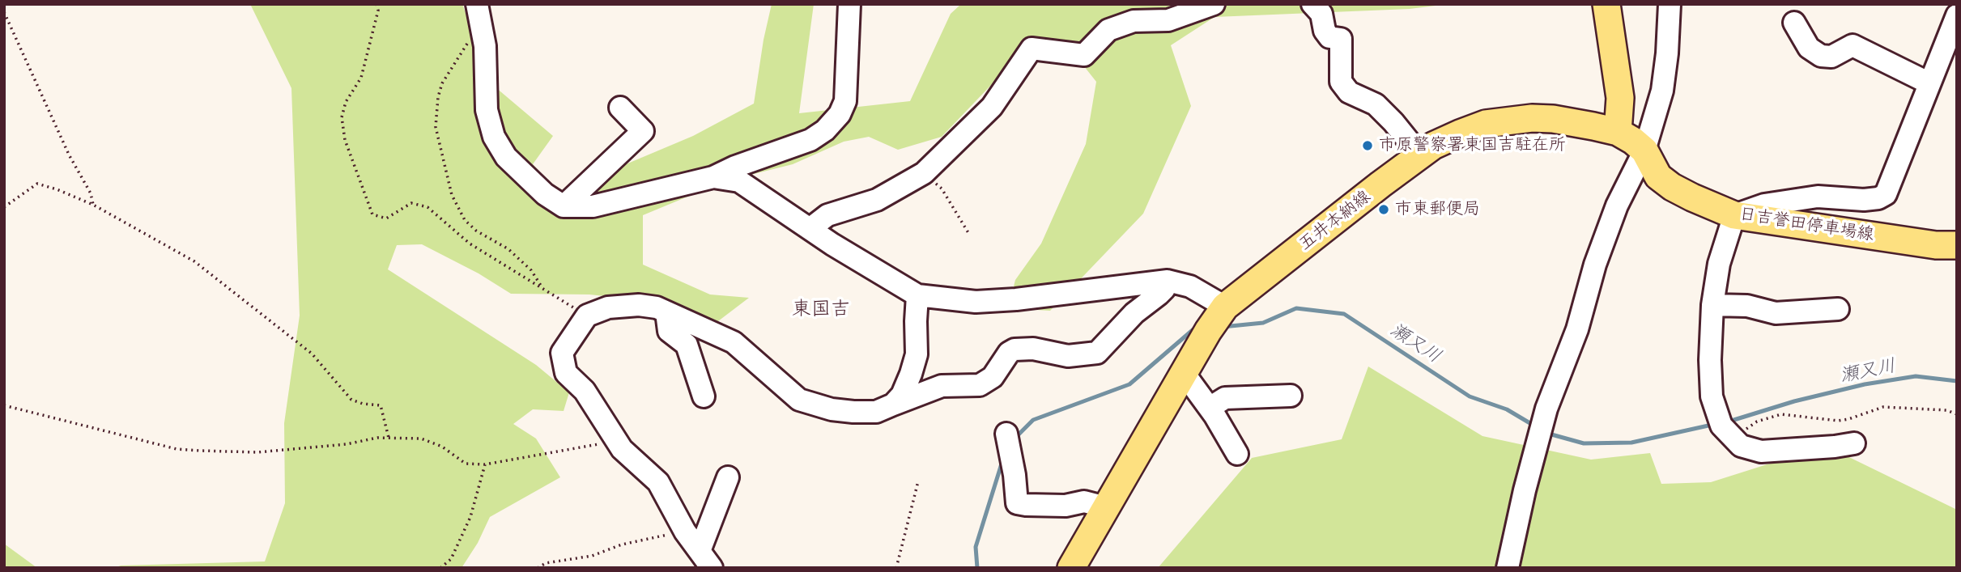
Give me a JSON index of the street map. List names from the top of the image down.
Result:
{
  "streets": {
    "main road": ["五井本納線", "日吉誉田停車場線"]
  },
  "crossings": [
    ["五井本納線", "日吉誉田停車場線"]
  ],
  "districts": ["東国吉"],
  "water": ["瀬又川"],
  "places": ["市原警察署東国吉駐在所", "市東郵便局"]
}
